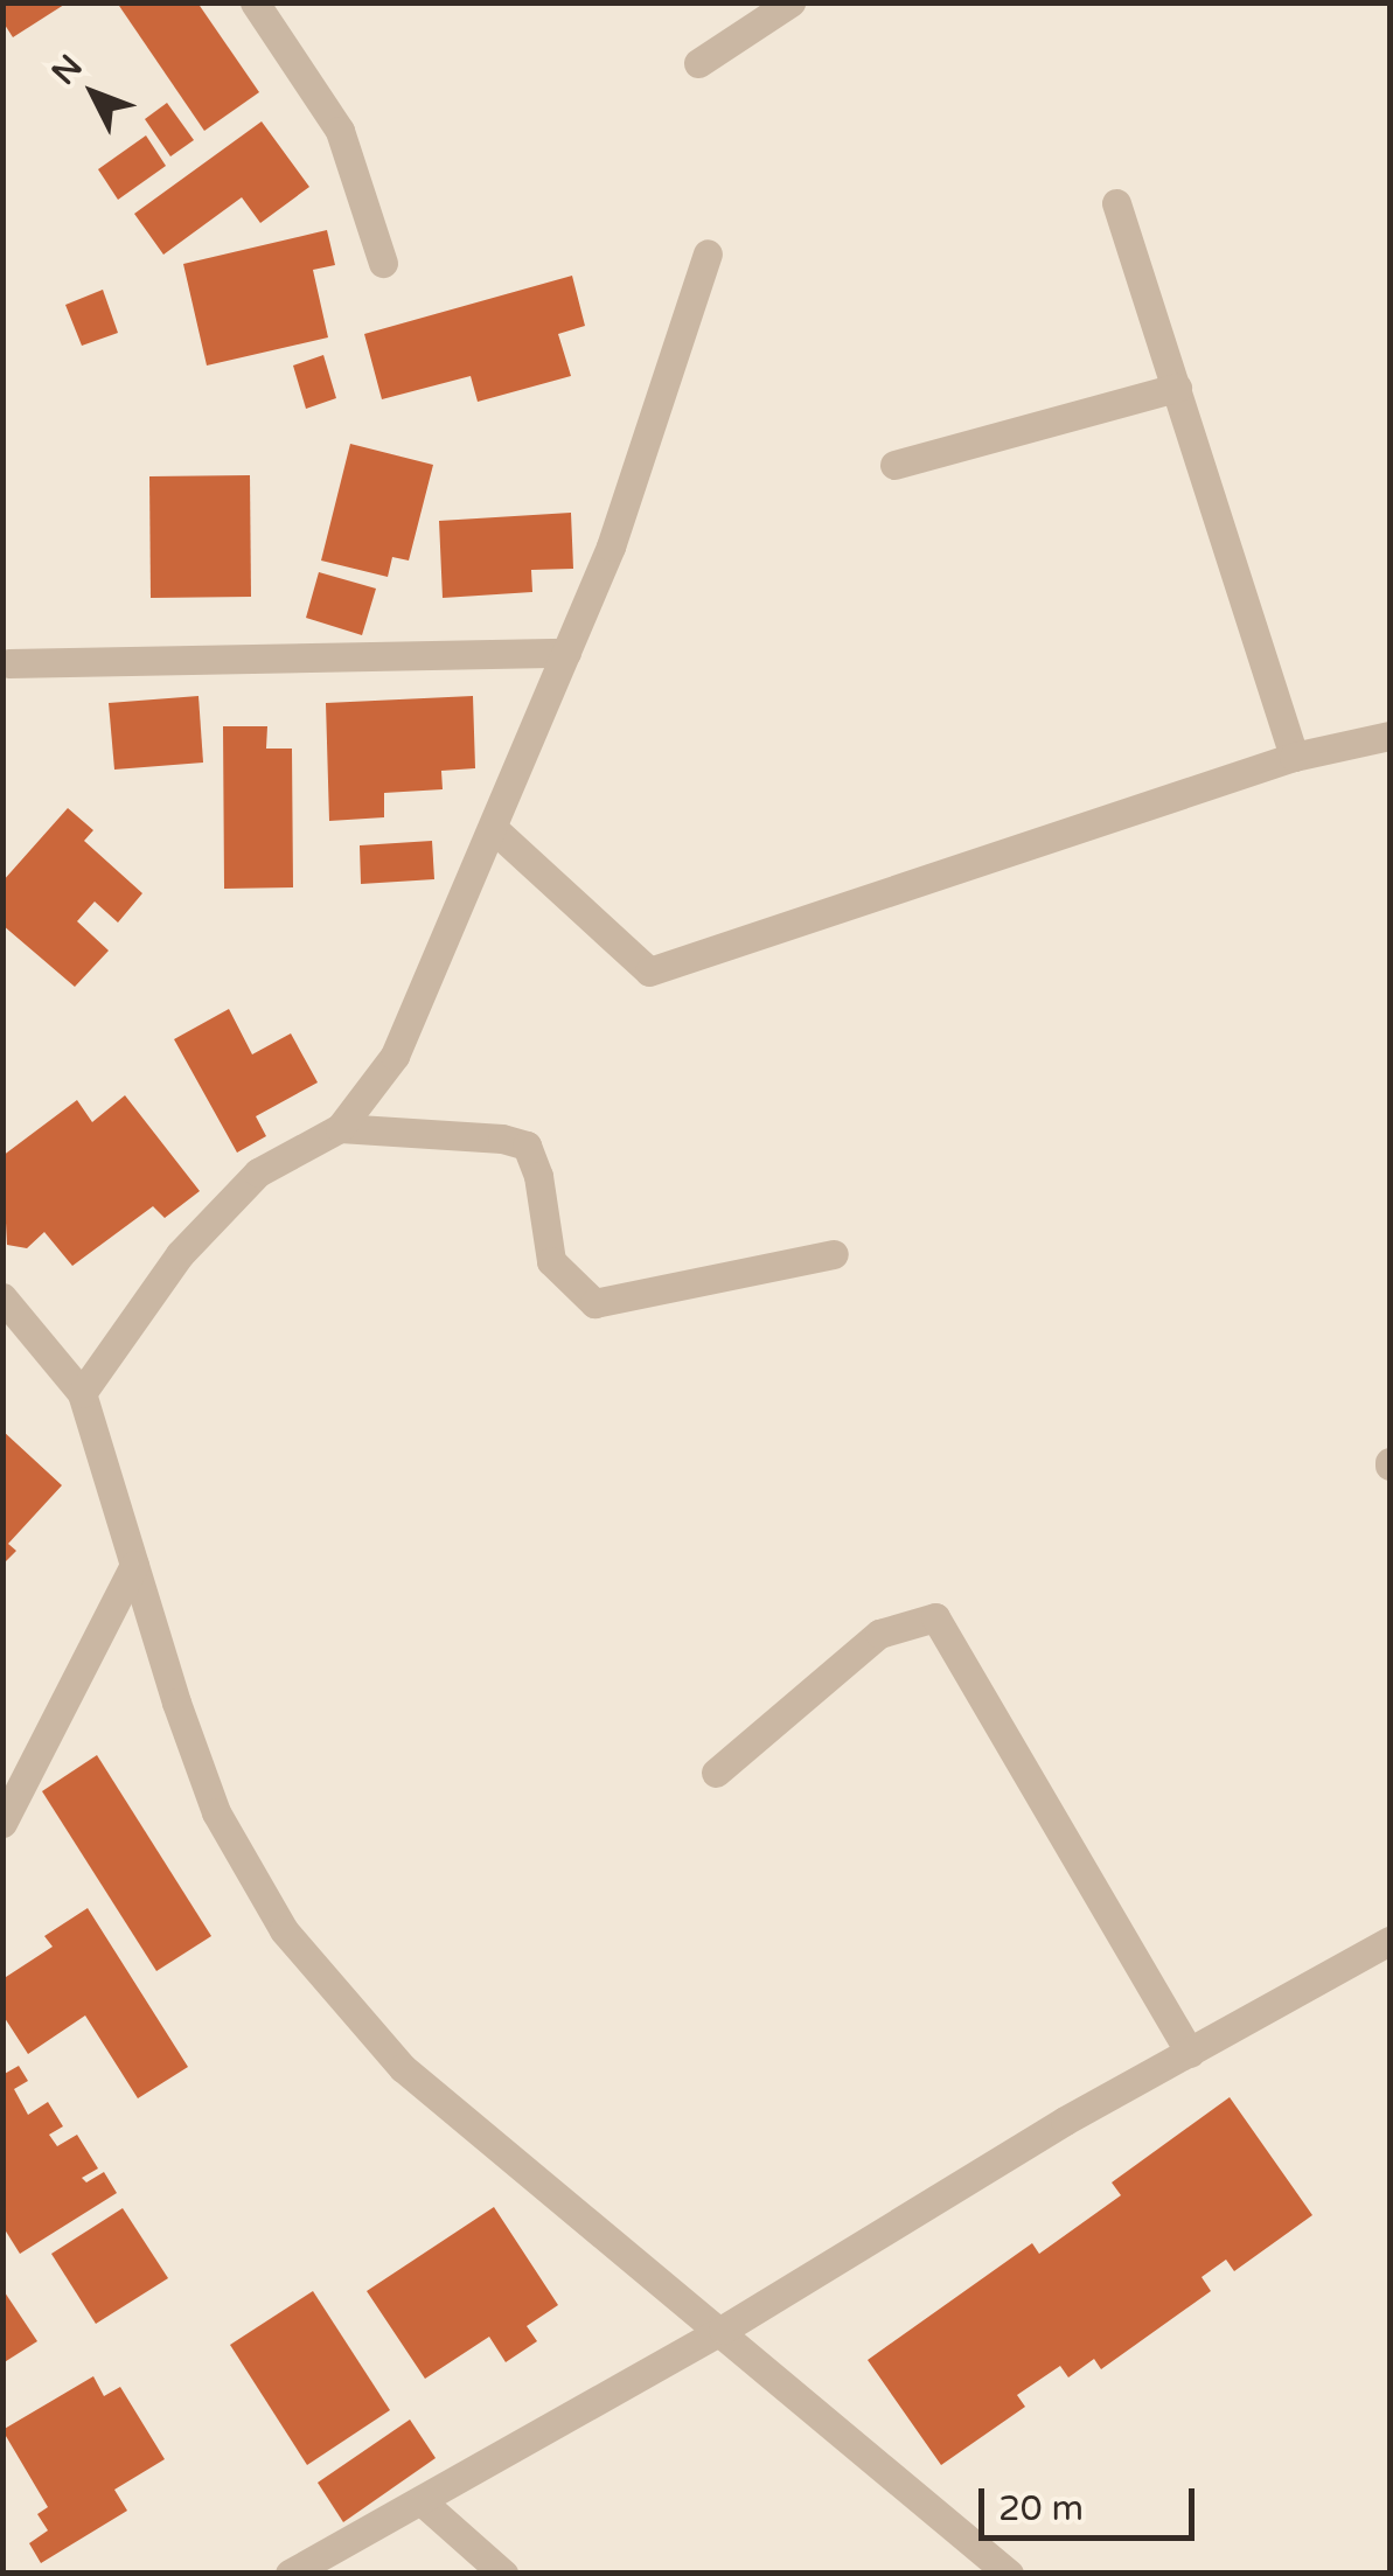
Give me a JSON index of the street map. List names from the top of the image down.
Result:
{
  "scale_bar": "20 m",
  "north": "top left"
}
